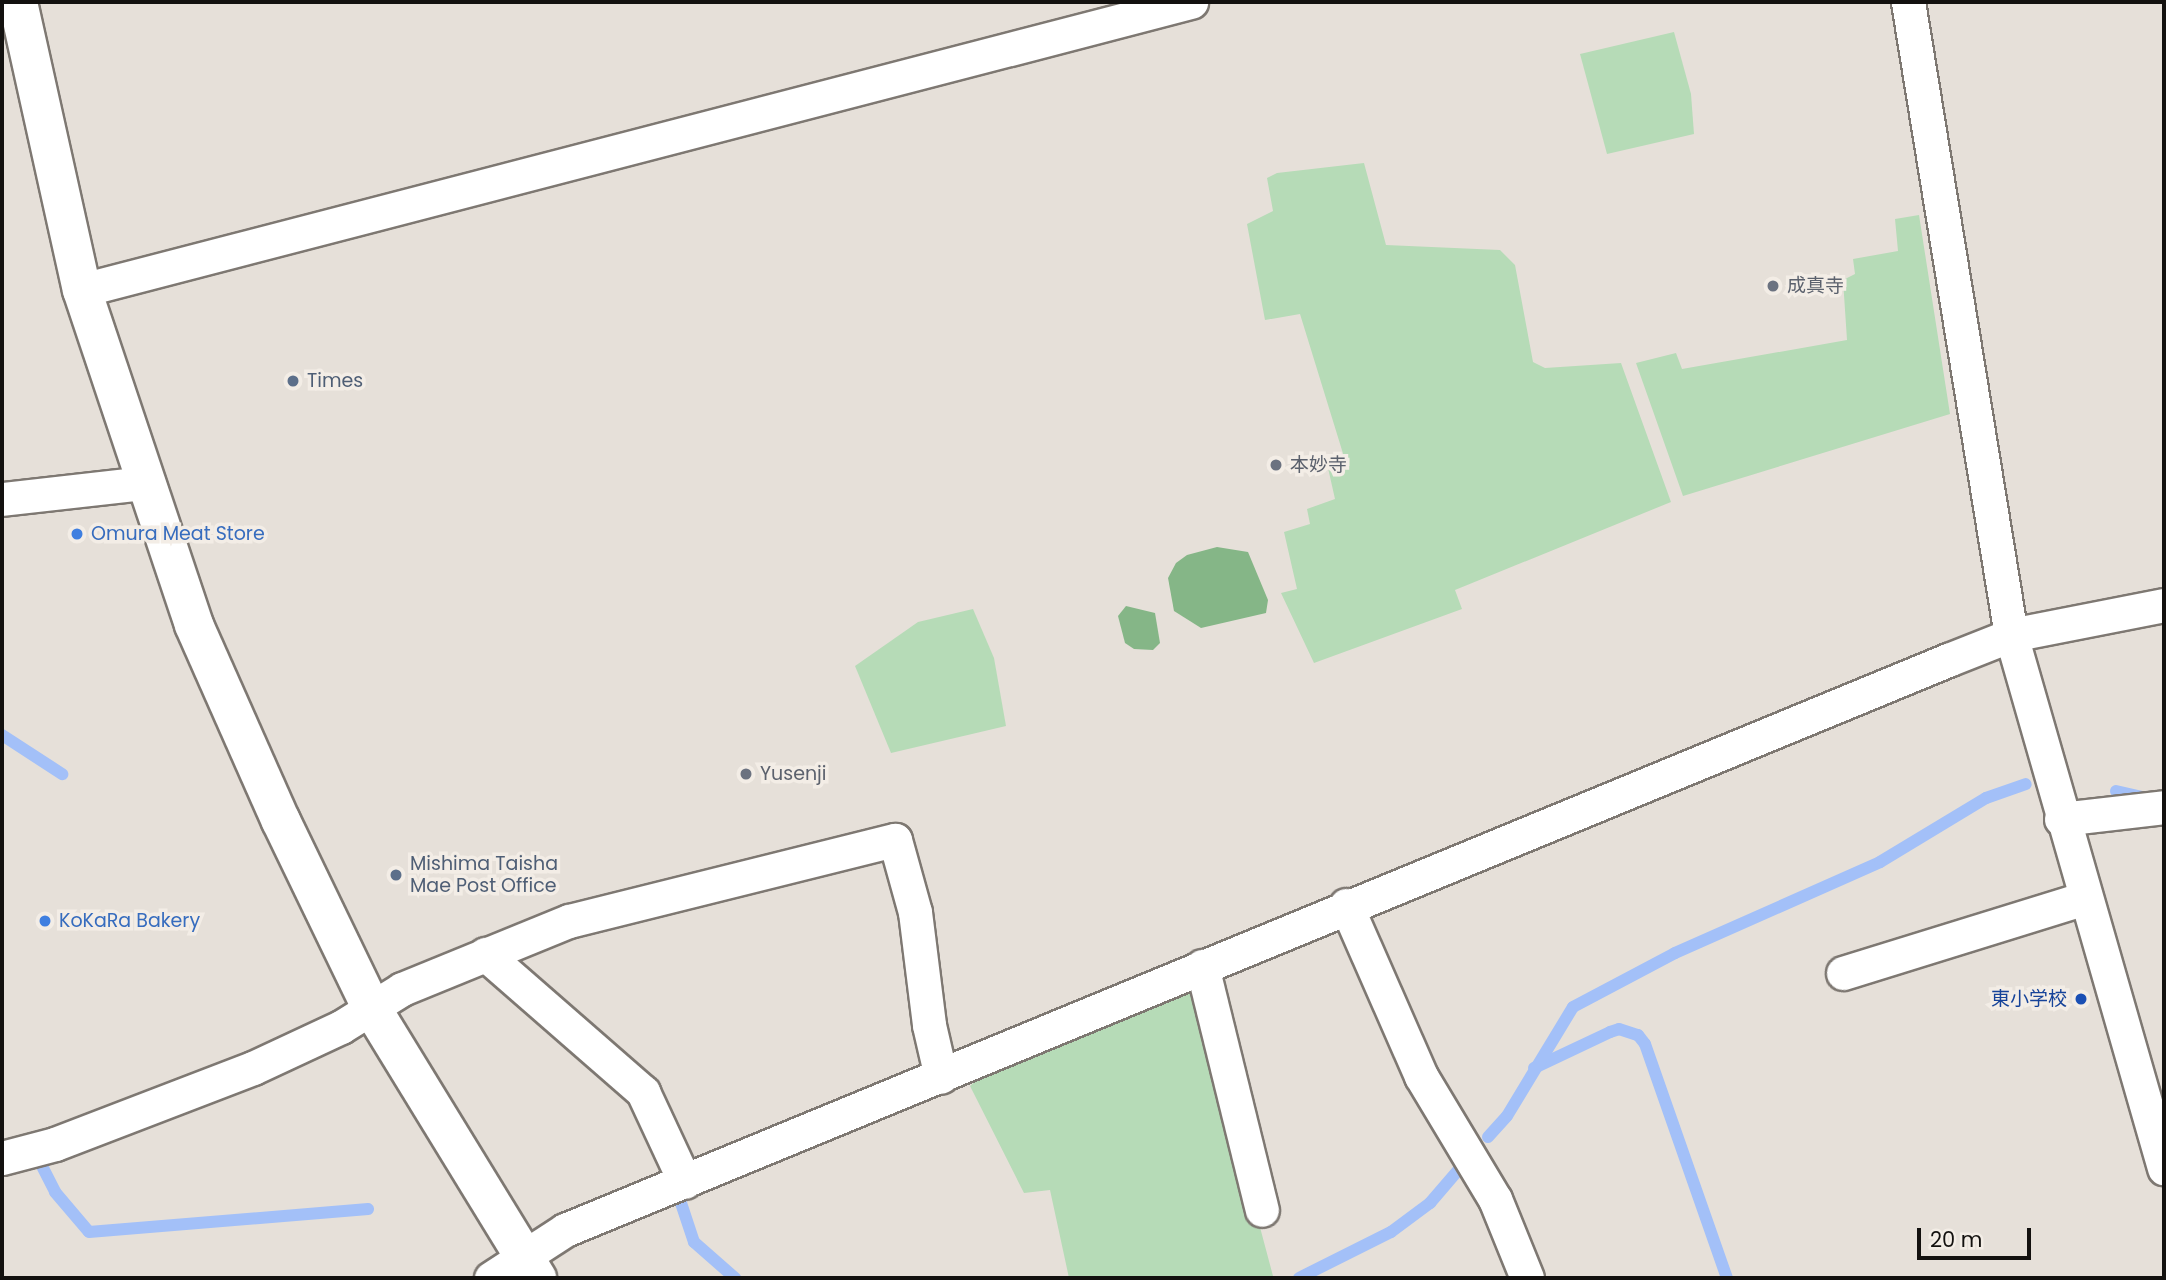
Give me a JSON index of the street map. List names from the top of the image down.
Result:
{
  "places": [
    "成真寺",
    "Times",
    "本妙寺",
    "Omura Meat Store",
    "Yusenji",
    "Mishima Taisha Mae Post Office",
    "KoKaRa Bakery",
    "東小学校"
  ],
  "scale_bar": "20 m"
}
